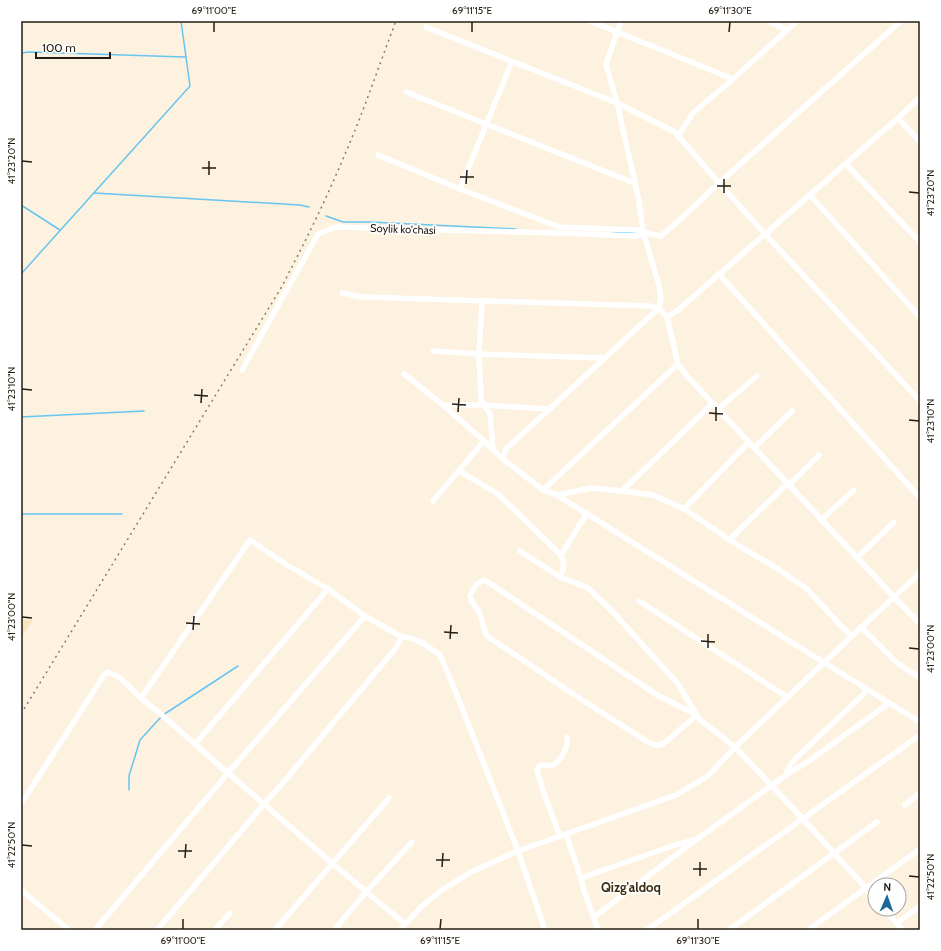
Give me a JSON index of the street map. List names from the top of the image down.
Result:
{
  "streets": {
    "street": ["Soylik ko'chasi"]
  },
  "districts": ["Qizg'aldoq"],
  "scale_bar": "100 m",
  "north": "top",
  "coordinates": [
    "69°11'00\"E",
    "69°11'15\"E",
    "69°11'30\"E",
    "41°23'20\"N",
    "41°23'10\"N",
    "41°23'00\"N",
    "41°22'50\"N"
  ]
}
